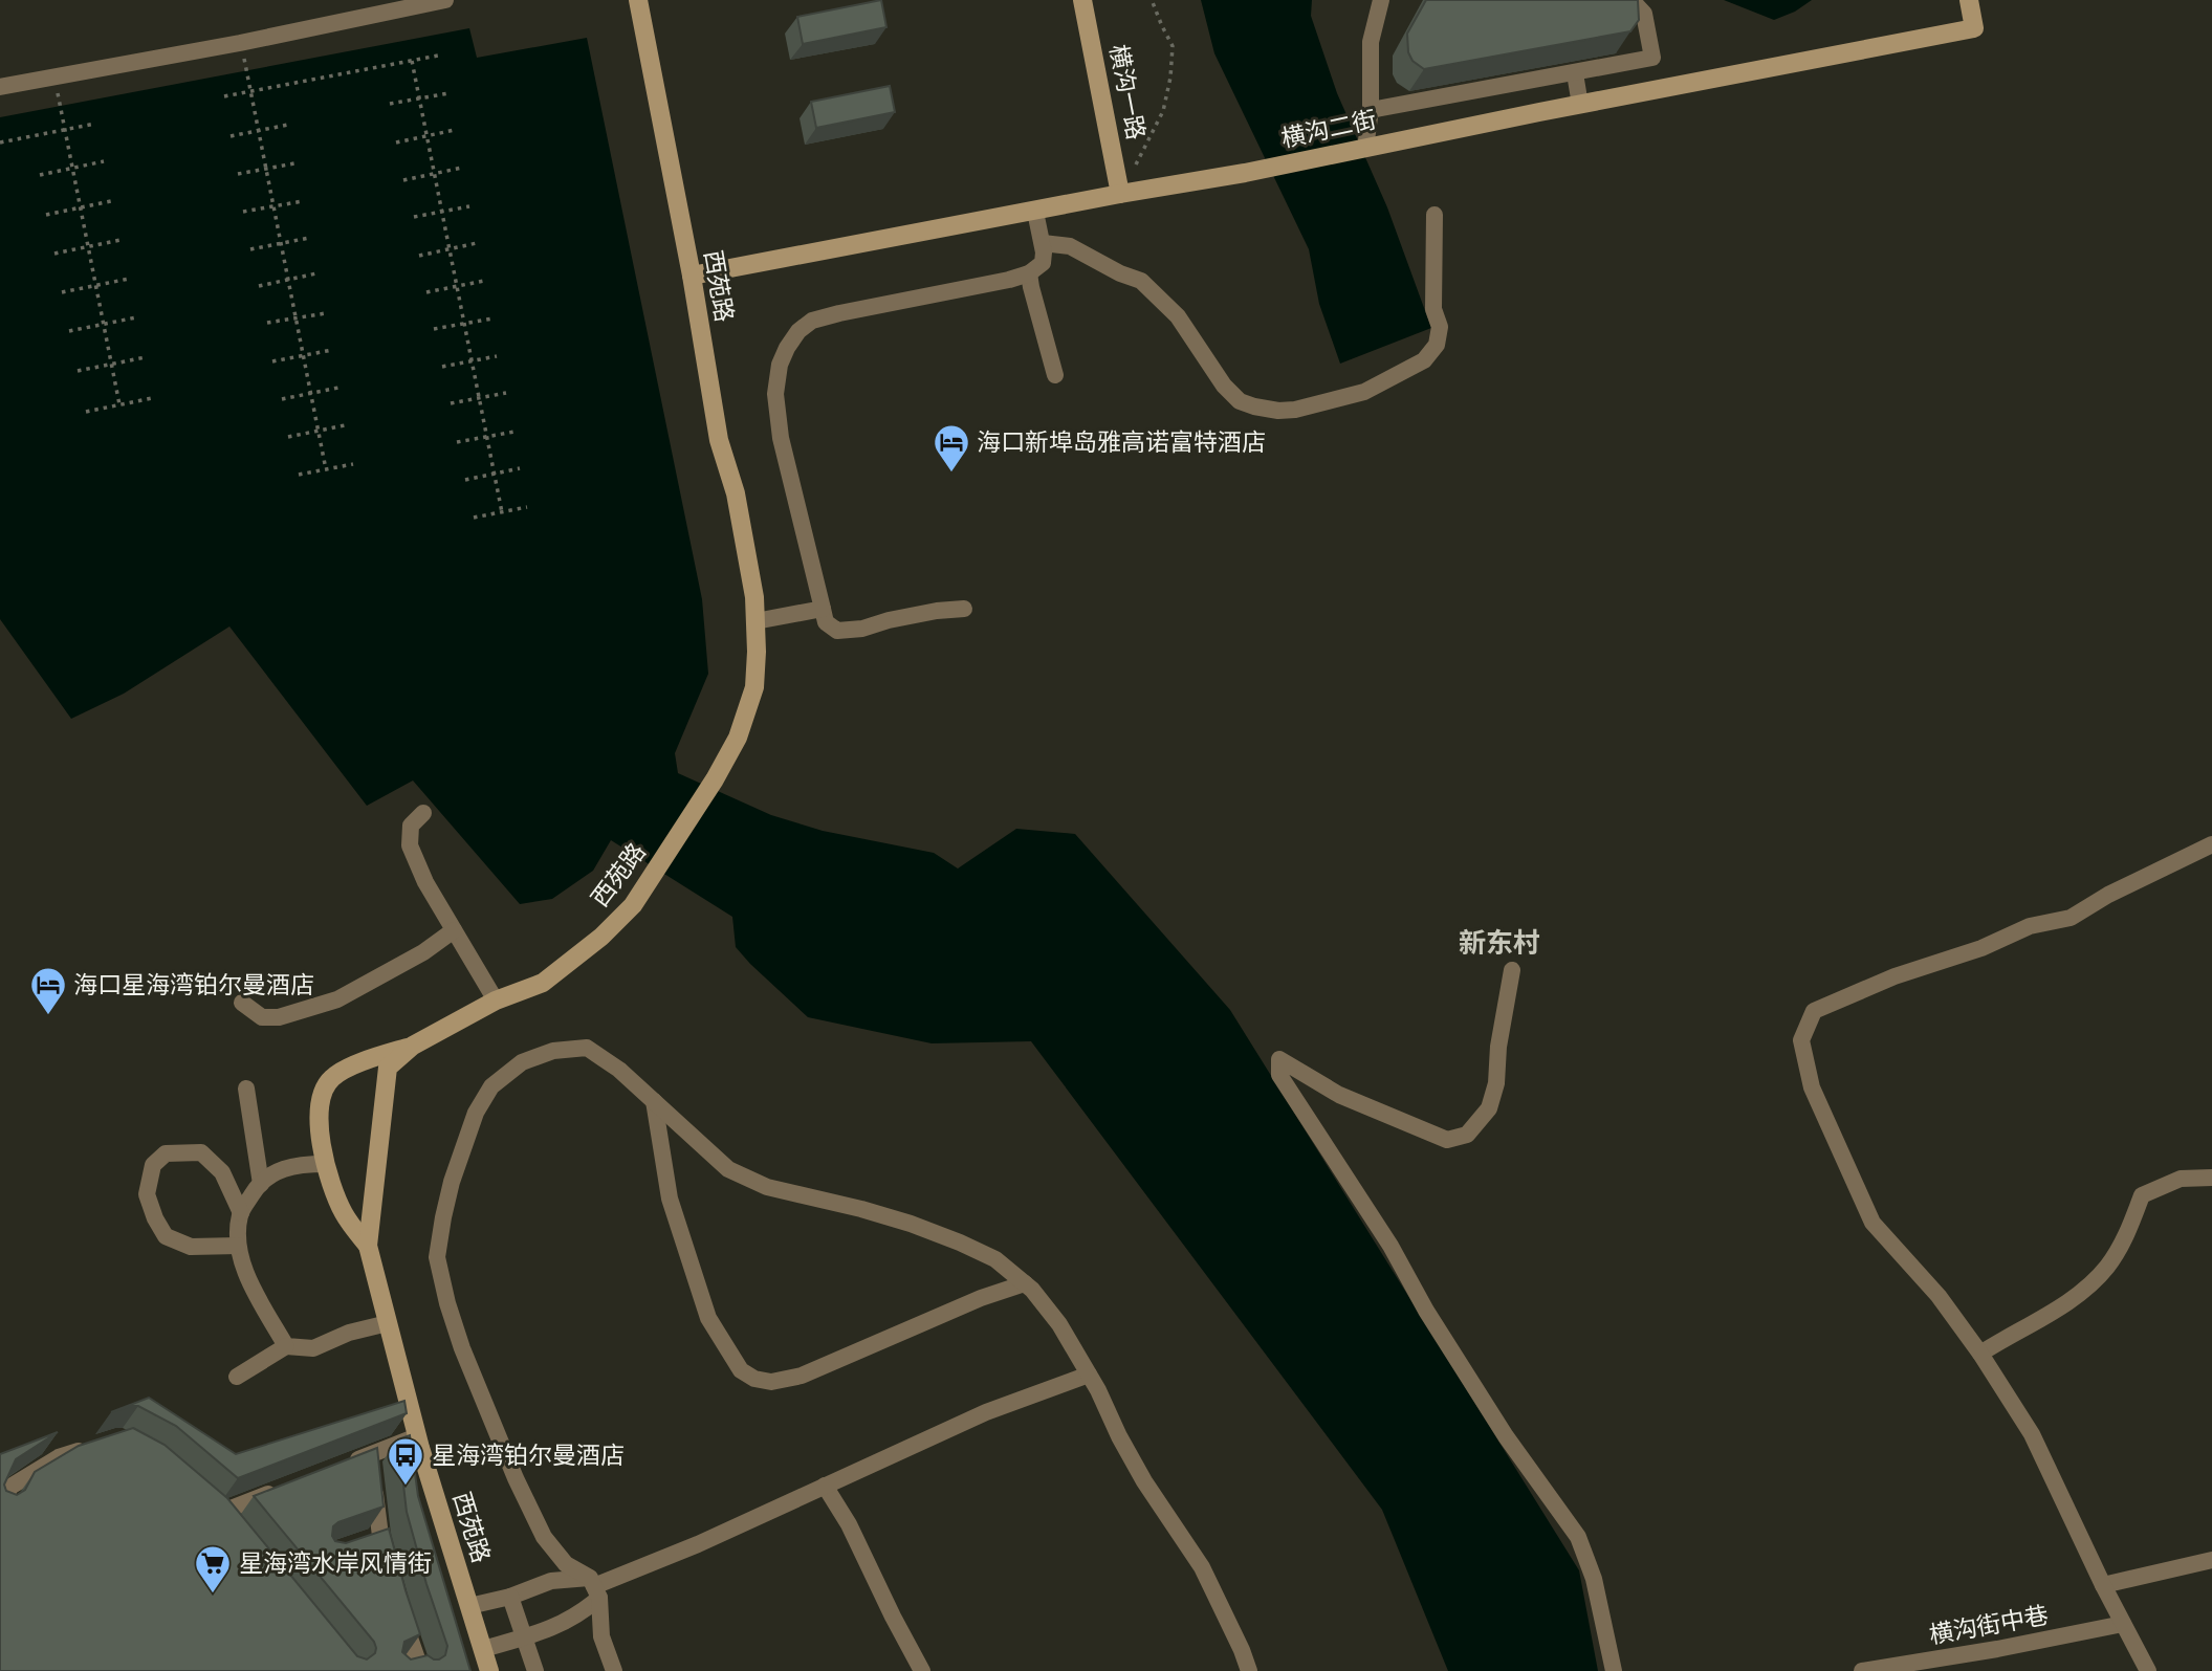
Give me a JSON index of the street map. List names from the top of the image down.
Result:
{
  "streets": {
    "main road": ["横沟一路", "横沟二街", "西苑路"],
    "street": ["横沟街中巷"]
  },
  "crossings": [
    ["横沟一路", "横沟二街"],
    ["横沟二街", "西苑路"]
  ],
  "districts": ["新东村"],
  "places": {
    "hotel": ["海口新埠岛雅高诺富特酒店", "海口星海湾铂尔曼酒店"],
    "bus stop": ["星海湾铂尔曼酒店"],
    "supermarket": ["星海湾水岸风情街"]
  }
}
